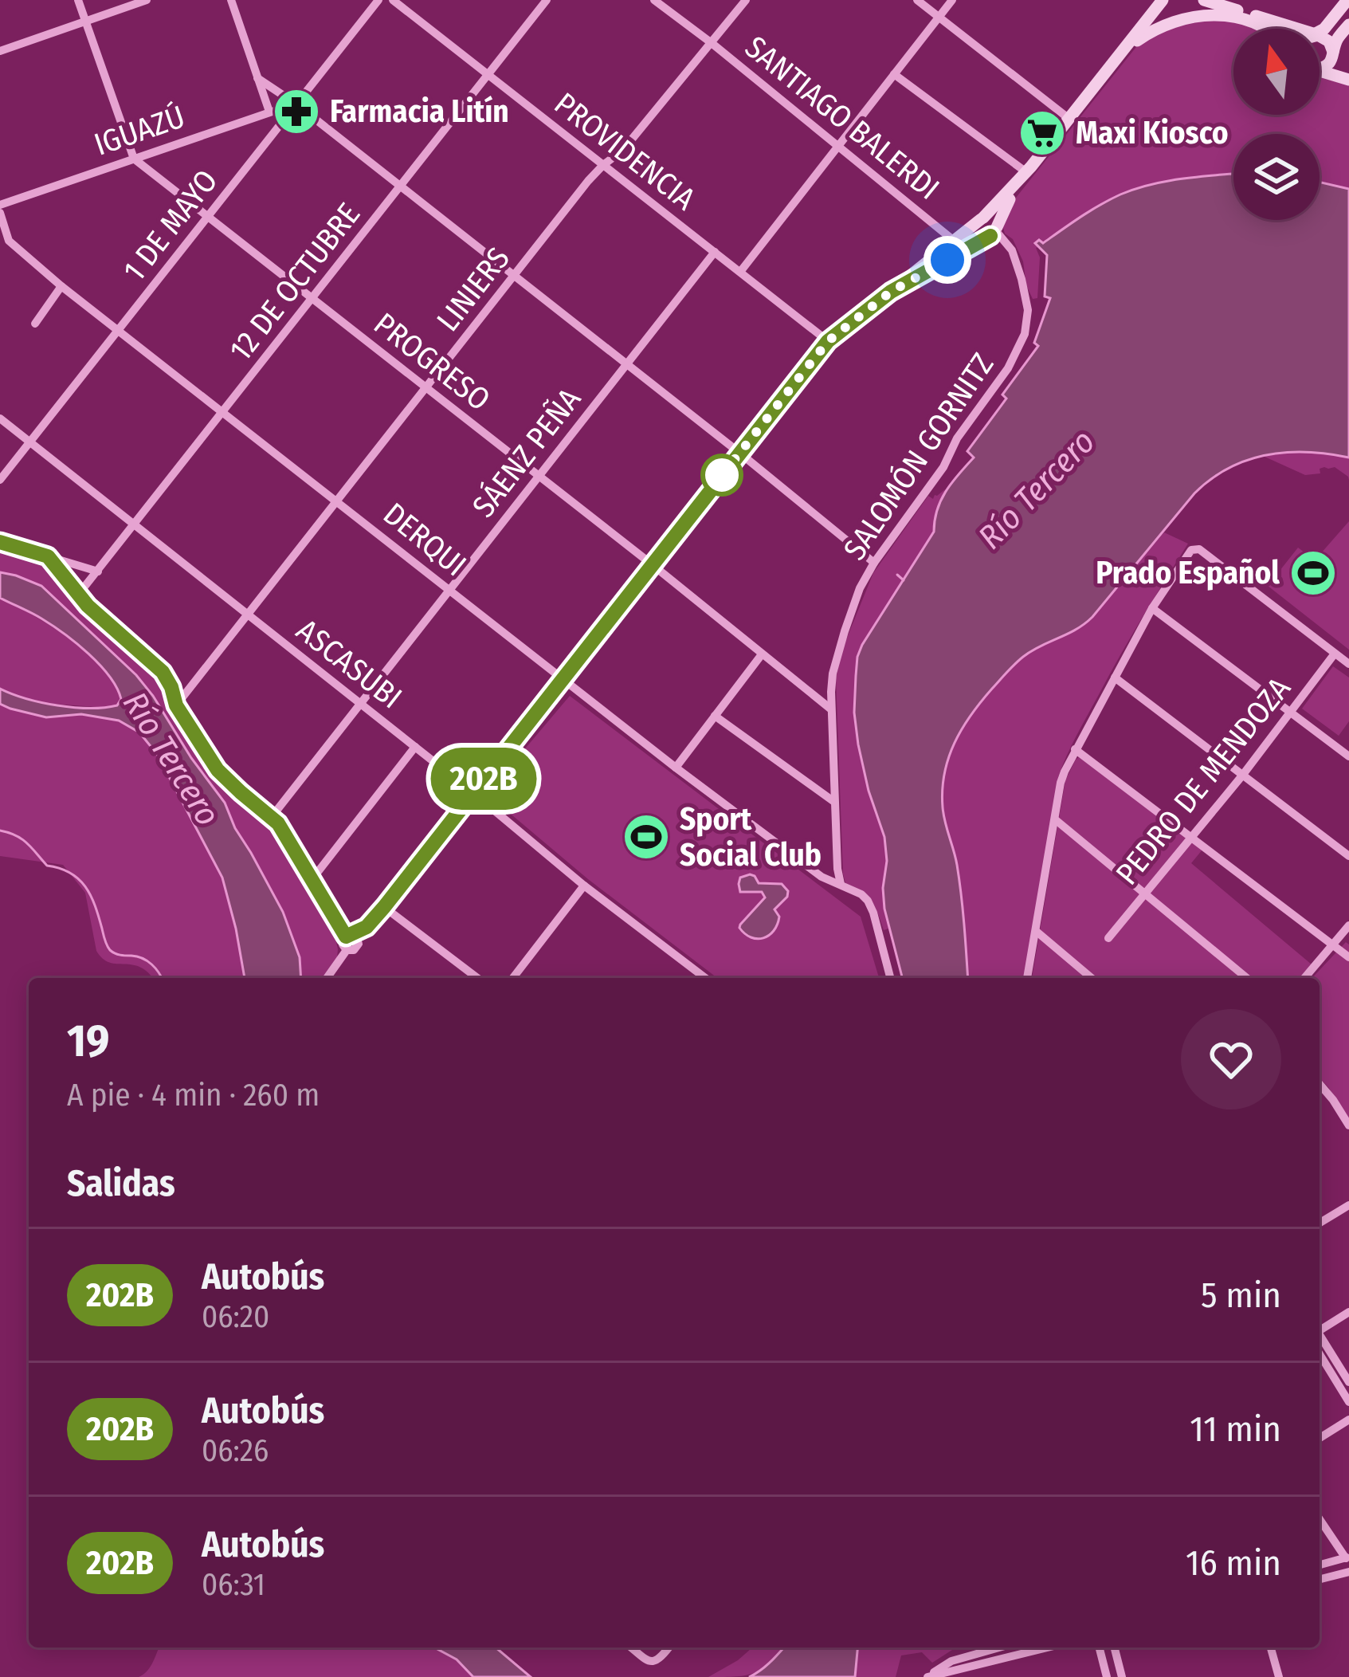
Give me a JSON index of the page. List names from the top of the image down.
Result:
{
  "streets": {
    "street": [
      "SANTIAGO BALERDI",
      "IGUAZÚ",
      "PROVIDENCIA",
      "1 DE MAYO",
      "12 DE OCTUBRE",
      "LINIERS",
      "PROGRESO",
      "SÁENZ PEÑA",
      "SALOMÓN GORNITZ",
      "DERQUI",
      "ASCASUBI",
      "PEDRO DE MENDOZA"
    ]
  },
  "crossings": [
    ["SANTIAGO BALERDI", "LINIERS"],
    ["IGUAZÚ", "1 DE MAYO"],
    ["IGUAZÚ", "PROGRESO"],
    ["PROVIDENCIA", "12 DE OCTUBRE"],
    ["PROVIDENCIA", "LINIERS"],
    ["PROVIDENCIA", "SÁENZ PEÑA"],
    ["1 DE MAYO", "PROGRESO"],
    ["1 DE MAYO", "DERQUI"],
    ["1 DE MAYO", "ASCASUBI"],
    ["12 DE OCTUBRE", "PROGRESO"],
    ["12 DE OCTUBRE", "DERQUI"],
    ["12 DE OCTUBRE", "ASCASUBI"],
    ["LINIERS", "PROGRESO"],
    ["LINIERS", "DERQUI"],
    ["LINIERS", "ASCASUBI"],
    ["PROGRESO", "SÁENZ PEÑA"],
    ["PROGRESO", "SALOMÓN GORNITZ"],
    ["SÁENZ PEÑA", "DERQUI"],
    ["SÁENZ PEÑA", "ASCASUBI"],
    ["SALOMÓN GORNITZ", "DERQUI"]
  ],
  "water": ["Río Tercero"],
  "places": {
    "pharmacy": ["Farmacia Litín"],
    "supermarket": ["Maxi Kiosco"],
    "sports": ["Prado Español", "Sport Social Club"]
  },
  "lines": ["bus line 202B"],
  "north": "top",
  "page": {
    "on_map": "202B",
    "heading": [
      ["19", "A pie · 4 min · 260 m"],
      "Salidas"
    ],
    "list": [
      {
        "mark": "202B",
        "name": "Autobús",
        "note": "06:20",
        "value": "5 min"
      },
      {
        "mark": "202B",
        "name": "Autobús",
        "note": "06:26",
        "value": "11 min"
      },
      {
        "mark": "202B",
        "name": "Autobús",
        "note": "06:31",
        "value": "16 min"
      }
    ]
  }
}
